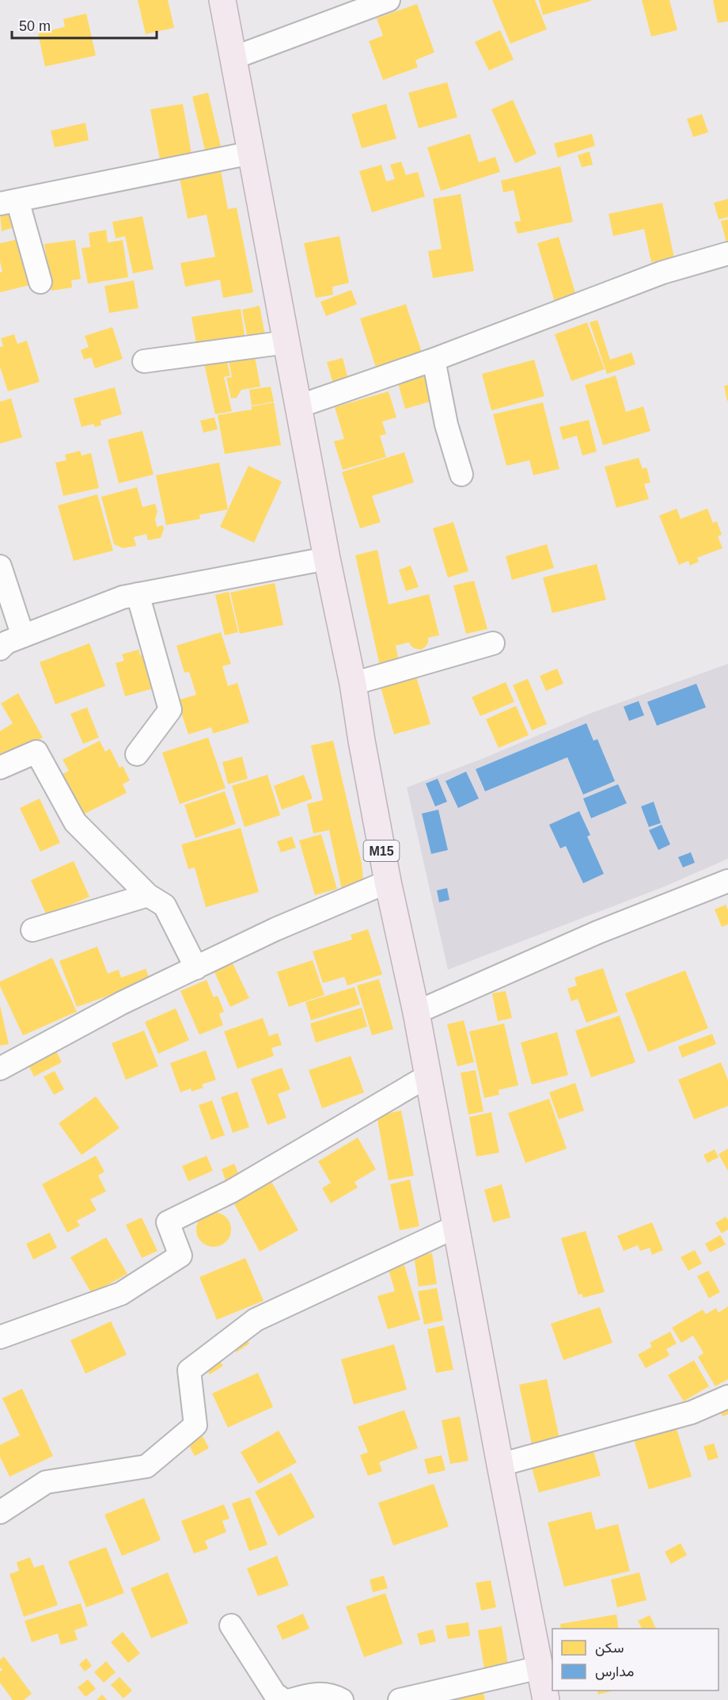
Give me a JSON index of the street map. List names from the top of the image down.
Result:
{
  "streets": {
    "highway": ["M15"]
  },
  "legend": ["سكن", "مدارس"],
  "scale_bar": "50 m"
}
